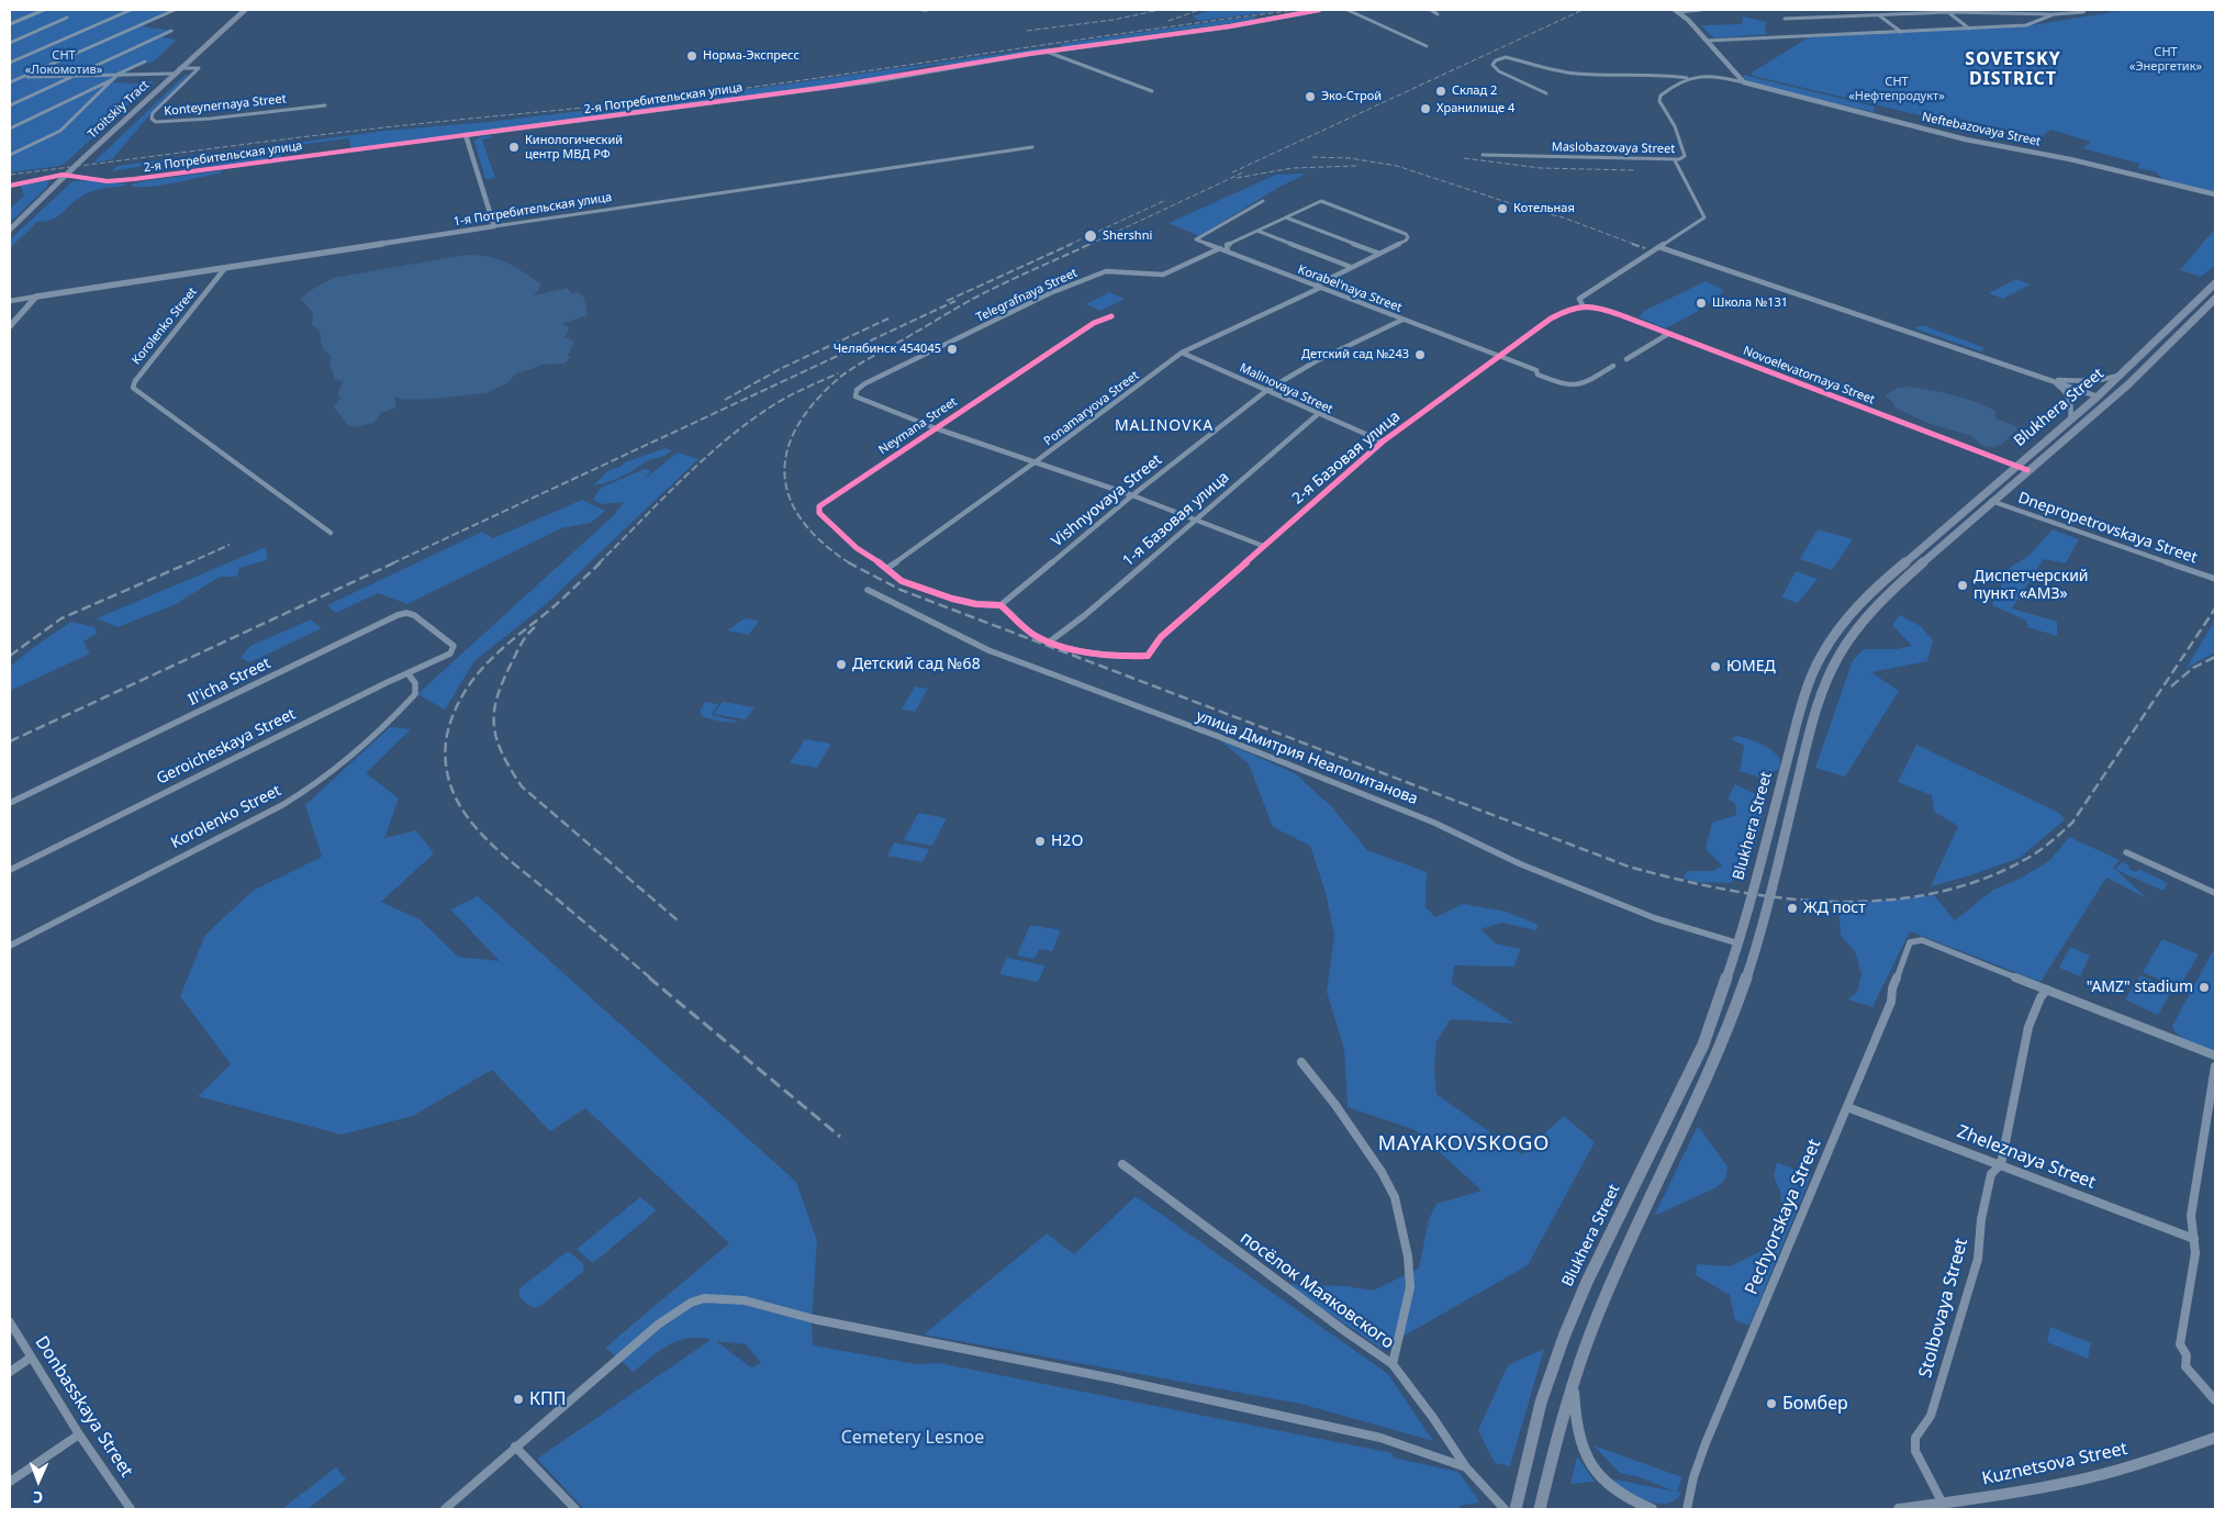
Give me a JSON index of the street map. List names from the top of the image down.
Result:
{
  "streets": {
    "main road": ["Troitskiy Tract", "Blukhera Street"],
    "street": [
      "2-я Потребительская улица",
      "Konteynernaya Street",
      "Neftebazovaya Street",
      "Maslobazovaya Street",
      "1-я Потребительская улица",
      "Korabel'naya Street",
      "Telegrafnaya Street",
      "Korolenko Street",
      "Novoelevatornaya Street",
      "Malinovaya Street",
      "Ponamaryova Street",
      "Neymana Street",
      "2-я Базовая улица",
      "Vishnyovaya Street",
      "1-я Базовая улица",
      "Dnepropetrovskaya Street",
      "Il'icha Street",
      "Geroicheskaya Street",
      "улица Дмитрия Неаполитанова",
      "Zheleznaya Street",
      "Pechyorskaya Street",
      "посёлок Маяковского",
      "Stolbovaya Street",
      "Donbasskaya Street",
      "Kuznetsova Street"
    ]
  },
  "crossings": [
    ["Konteynernaya Street", "Troitskiy Tract"],
    ["Neftebazovaya Street", "Maslobazovaya Street"],
    ["1-я Потребительская улица", "Korolenko Street"],
    ["Korabel'naya Street", "Telegrafnaya Street"],
    ["Korabel'naya Street", "Ponamaryova Street"],
    ["Korabel'naya Street", "2-я Базовая улица"],
    ["Korabel'naya Street", "Vishnyovaya Street"],
    ["Telegrafnaya Street", "Neymana Street"],
    ["Korolenko Street", "Geroicheskaya Street"],
    ["Novoelevatornaya Street", "Blukhera Street"],
    ["Novoelevatornaya Street", "2-я Базовая улица"],
    ["Malinovaya Street", "Ponamaryova Street"],
    ["Malinovaya Street", "2-я Базовая улица"],
    ["Malinovaya Street", "Vishnyovaya Street"],
    ["Malinovaya Street", "1-я Базовая улица"],
    ["Blukhera Street", "Dnepropetrovskaya Street"],
    ["Blukhera Street", "улица Дмитрия Неаполитанова"],
    ["Ponamaryova Street", "Neymana Street"],
    ["2-я Базовая улица", "1-я Базовая улица"],
    ["Il'icha Street", "Geroicheskaya Street"],
    ["Zheleznaya Street", "Pechyorskaya Street"],
    ["Zheleznaya Street", "Stolbovaya Street"],
    ["Pechyorskaya Street", "Stolbovaya Street"],
    ["Stolbovaya Street", "Kuznetsova Street"]
  ],
  "districts": ["SOVETSKY DISTRICT", "MALINOVKA", "MAYAKOVSKOGO"],
  "parks": [
    "СНТ «Энергетик»",
    "СНТ «Локомотив»",
    "СНТ «Нефтепродукт»",
    "Cemetery Lesnoe"
  ],
  "places": [
    "Норма-Экспресс",
    "Склад 2",
    "Эко-Строй",
    "Хранилище 4",
    "Кинологический центр МВД РФ",
    "Котельная",
    "Shershni",
    "Школа №131",
    "Челябинск 454045",
    "Детский сад №243",
    "Диспетчерский пункт «АМЗ»",
    "Детский сад №68",
    "ЮМЕД",
    "H2O",
    "ЖД пост",
    "\"AMZ\" stadium",
    "КПП",
    "Бомбер"
  ],
  "north": "bottom"
}
